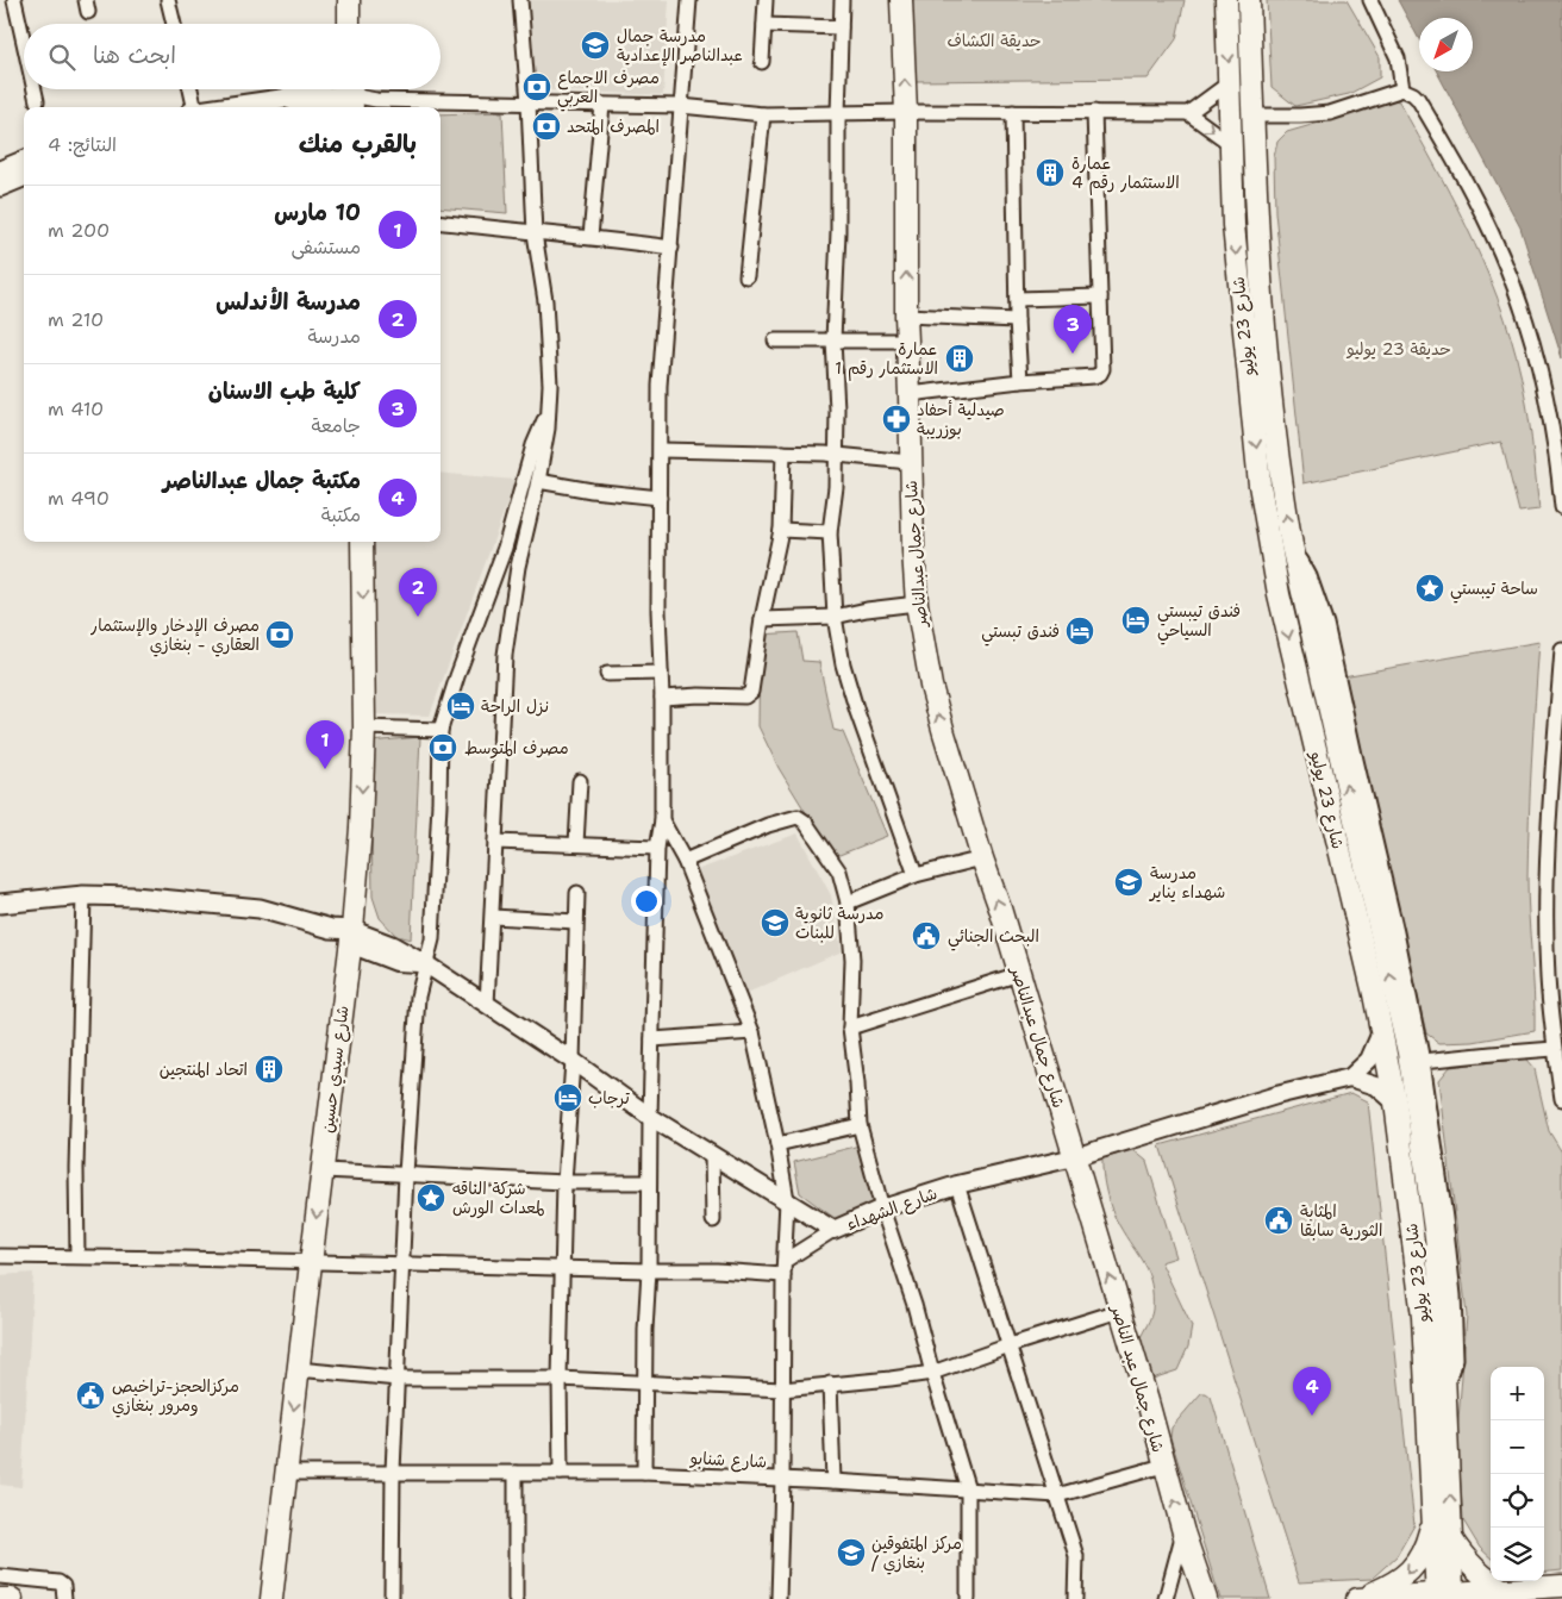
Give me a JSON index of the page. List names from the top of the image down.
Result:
{
  "streets": {
    "main road": [
      "شارع 23 يوليو",
      "شارع جمال عبدالناصر",
      "شارع سيدي حسين",
      "شارع جمال عبد الناصر"
    ],
    "street": ["شارع الشهداء", "شارع شنابو"]
  },
  "crossings": [
    ["شارع جمال عبدالناصر", "شارع الشهداء"],
    ["شارع جمال عبدالناصر", "شارع جمال عبد الناصر"],
    ["شارع سيدي حسين", "شارع الشهداء"],
    ["شارع سيدي حسين", "شارع شنابو"],
    ["شارع الشهداء", "شارع جمال عبد الناصر"],
    ["شارع جمال عبد الناصر", "شارع شنابو"]
  ],
  "one_way": ["شارع جمال عبدالناصر", "شارع سيدي حسين", "شارع جمال عبد الناصر"],
  "parks": ["حديقة الكشاف", "حديقة 23 يوليو"],
  "places": {
    "school or university": [
      "مدرسة جمال عبدالناصر الإعدادية",
      "مدرسة شهداء يناير",
      "مدرسة ثانوية للبنات",
      "مركز المتفوقين / بنغازي"
    ],
    "bank": [
      "مصرف الاجماع العربي",
      "المصرف المتحد",
      "مصرف الإدخار والإستثمار العقاري - بنغازي",
      "مصرف المتوسط"
    ],
    "building": ["عمارة الاستثمار رقم 4", "عمارة الاستثمار رقم 1", "اتحاد المنتجين"],
    "pharmacy": ["صيدلية أحفاد بوزريبة"],
    "place": ["ساحة تيبستي", "شركة الناقه لمعدات الورش"],
    "hotel": [
      "فندق تيبستي السياحي",
      "فندق تبستي",
      "نزل الراحة",
      "ترجاب"
    ],
    "public building": ["البحث الجنائي", "المثابة الثورية سابقا", "مركزالحجز-تراخيص ومرور بنغازي"]
  },
  "north": "bottom left",
  "page": {
    "search": "ابحث هنا",
    "heading": ["بالقرب منك", "النتائج: 4"],
    "list": [
      {
        "mark": "1",
        "name": "10 مارس",
        "note": "مستشفى",
        "value": "200 m"
      },
      {
        "mark": "2",
        "name": "مدرسة الأندلس",
        "note": "مدرسة",
        "value": "210 m"
      },
      {
        "mark": "3",
        "name": "كلية طب الاسنان",
        "note": "جامعة",
        "value": "410 m"
      },
      {
        "mark": "4",
        "name": "مكتبة جمال عبدالناصر",
        "note": "مكتبة",
        "value": "490 m"
      }
    ],
    "pins": [
      "3",
      "2",
      "1",
      "4"
    ],
    "map_buttons": ["+", "−"]
  }
}
